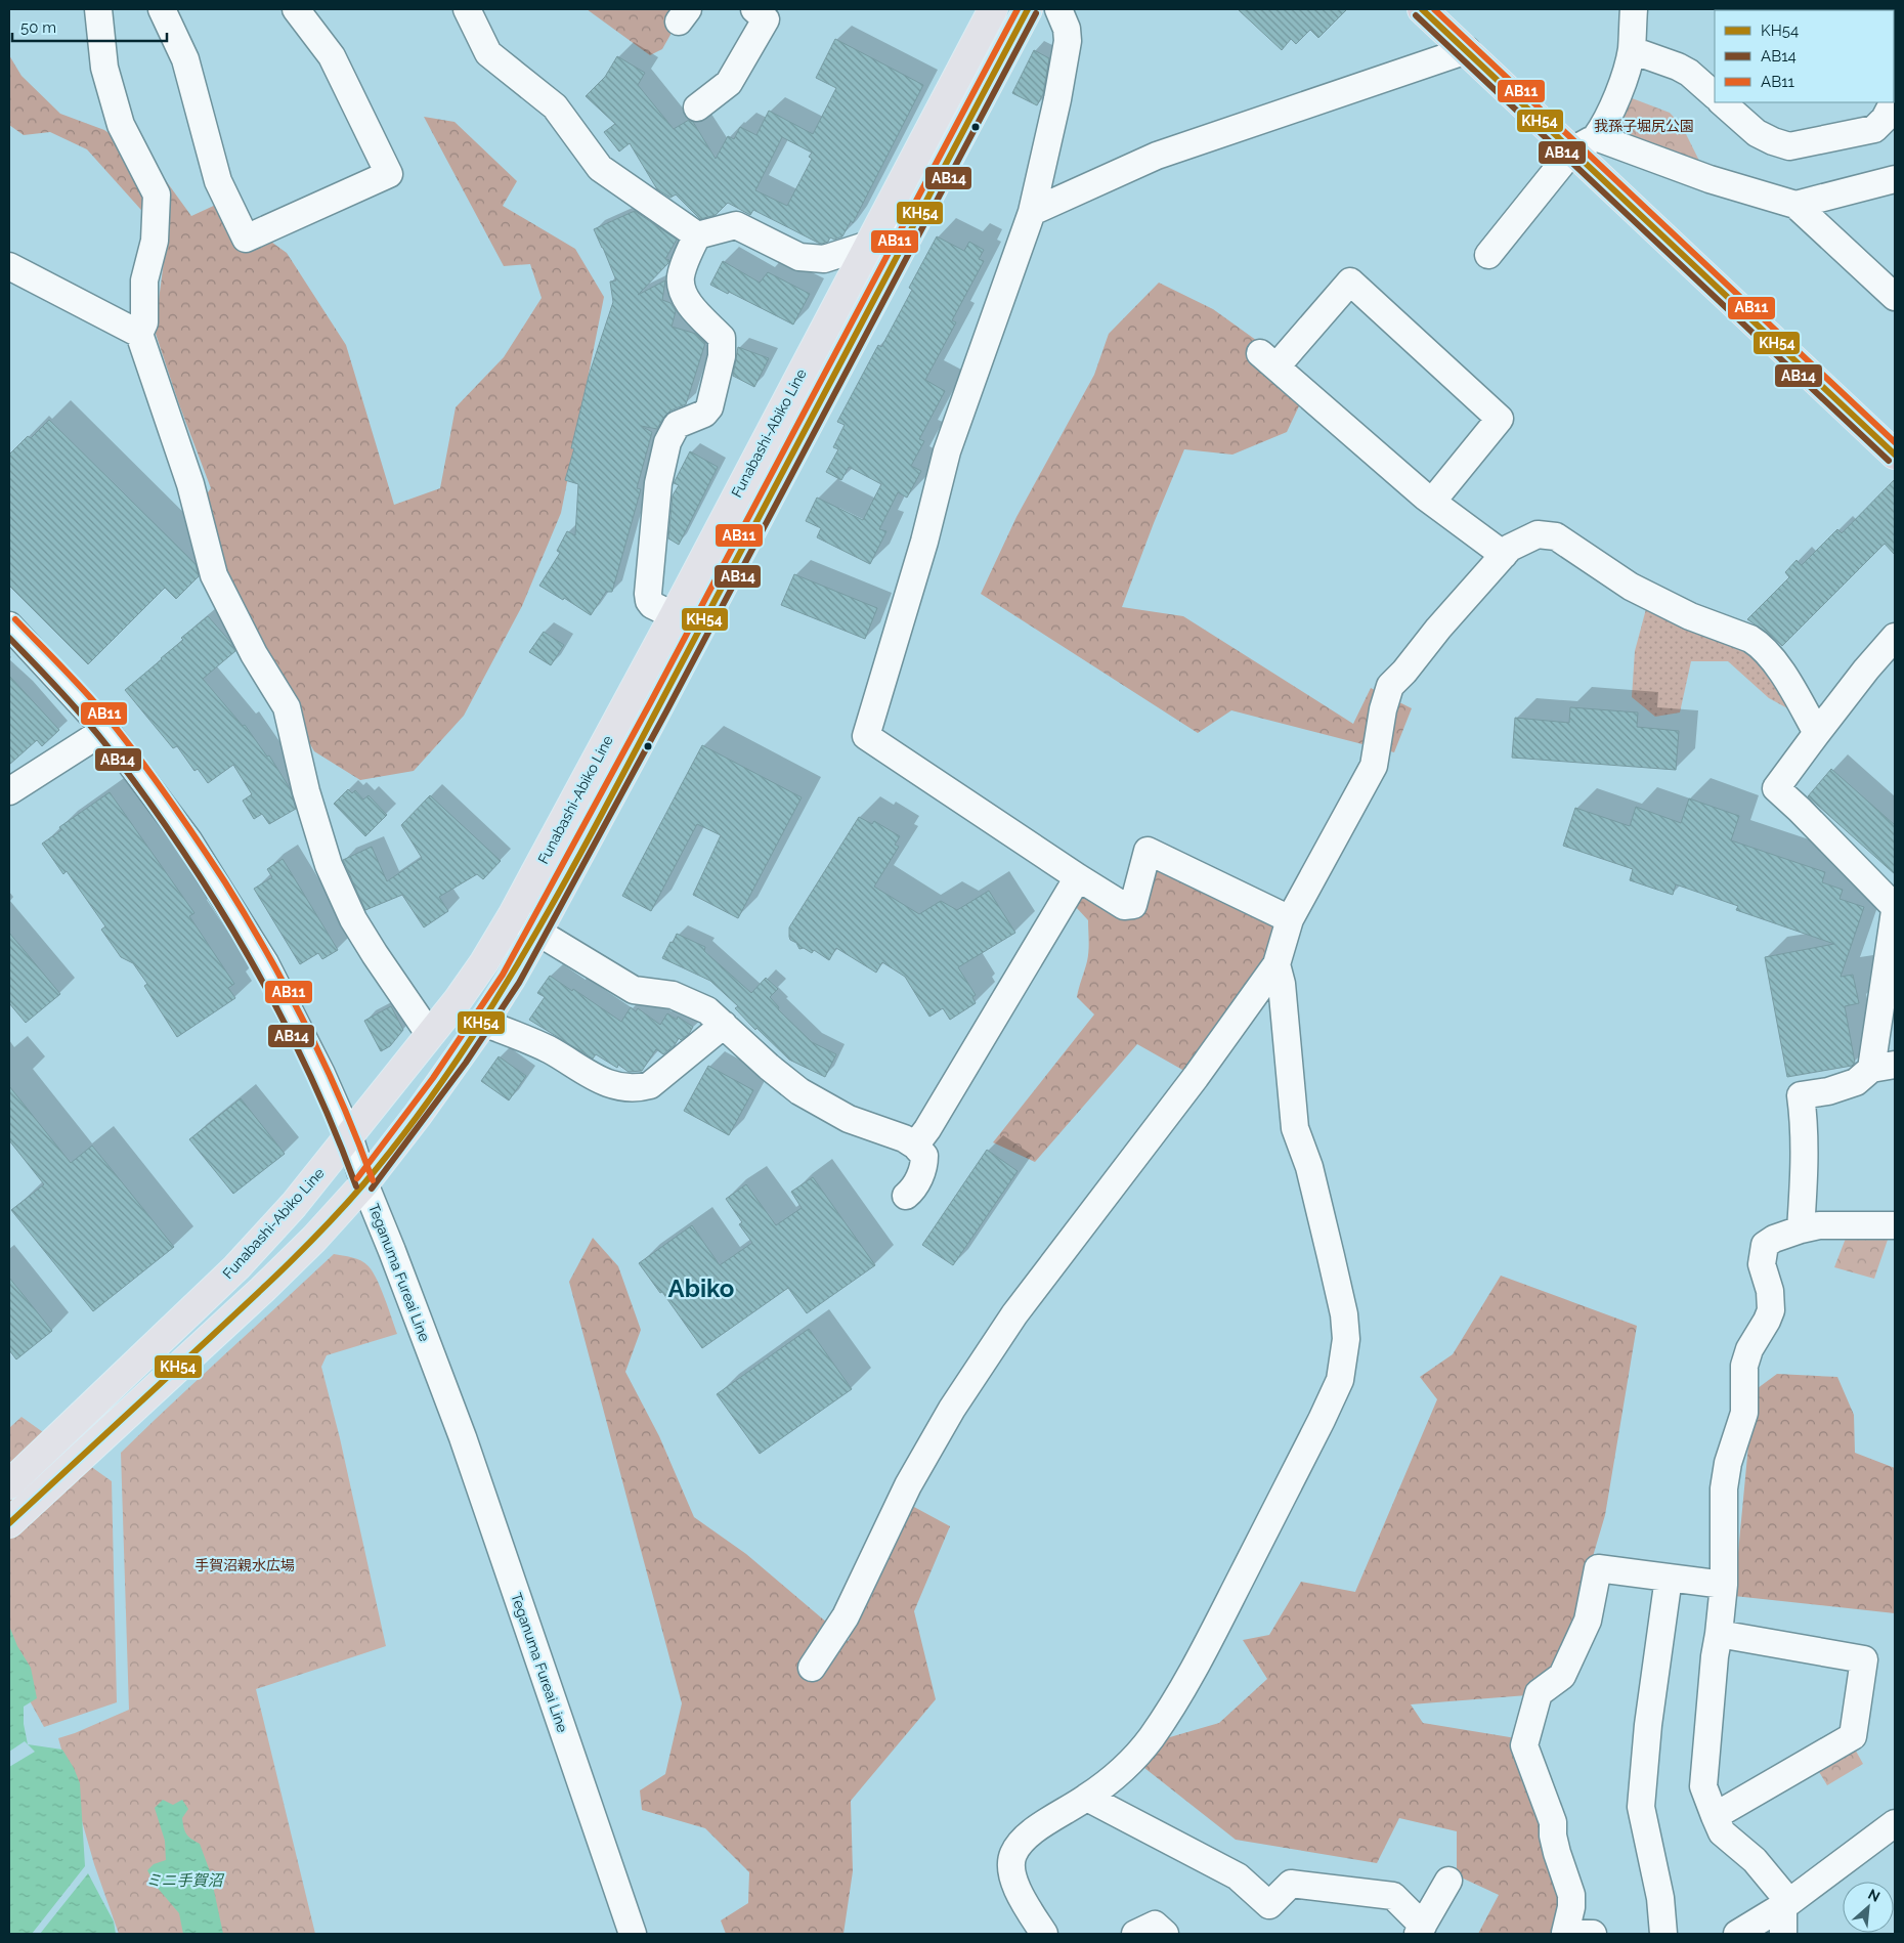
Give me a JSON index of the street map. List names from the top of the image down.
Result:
{
  "streets": {
    "main road": ["Funabashi-Abiko Line"],
    "street": ["Teganuma Fureai Line"]
  },
  "crossings": [
    ["Funabashi-Abiko Line", "Teganuma Fureai Line"]
  ],
  "districts": ["Abiko"],
  "water": ["ミニ手賀沼"],
  "parks": ["我孫子堀尻公園", "手賀沼親水広場"],
  "lines": ["transit line KH54", "transit line AB11", "transit line AB14"],
  "legend": ["KH54", "AB14", "AB11"],
  "scale_bar": "50 m",
  "north": "top right"
}
